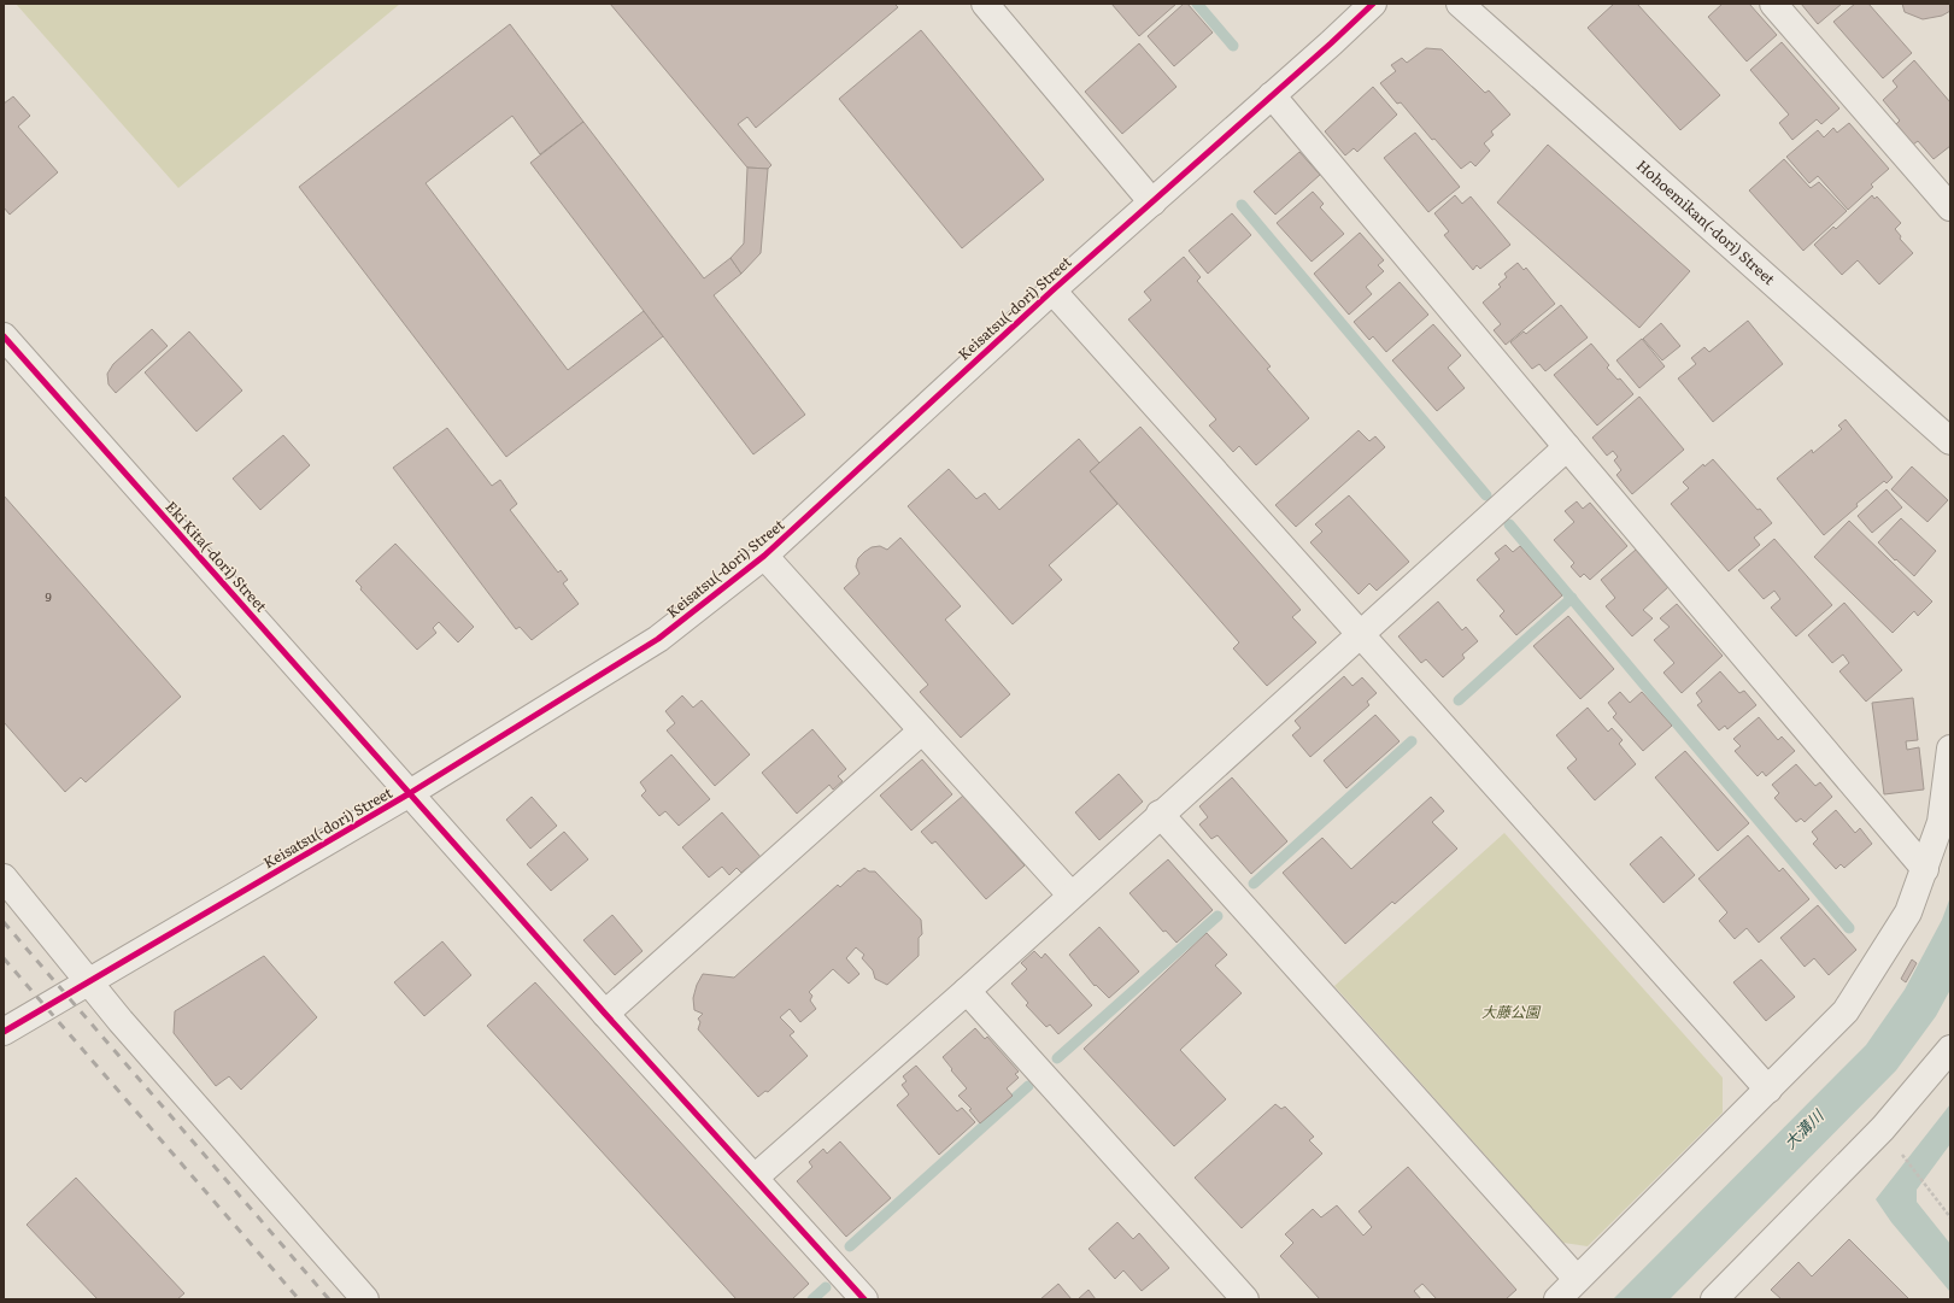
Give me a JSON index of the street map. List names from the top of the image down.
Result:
{
  "streets": {
    "street": ["Hohoemikan(-dori) Street", "Keisatsu(-dori) Street", "Eki Kita(-dori) Street"]
  },
  "crossings": [
    ["Keisatsu(-dori) Street", "Eki Kita(-dori) Street"]
  ],
  "water": ["大溝川"],
  "parks": ["大藤公園"],
  "house_numbers": ["9"]
}
